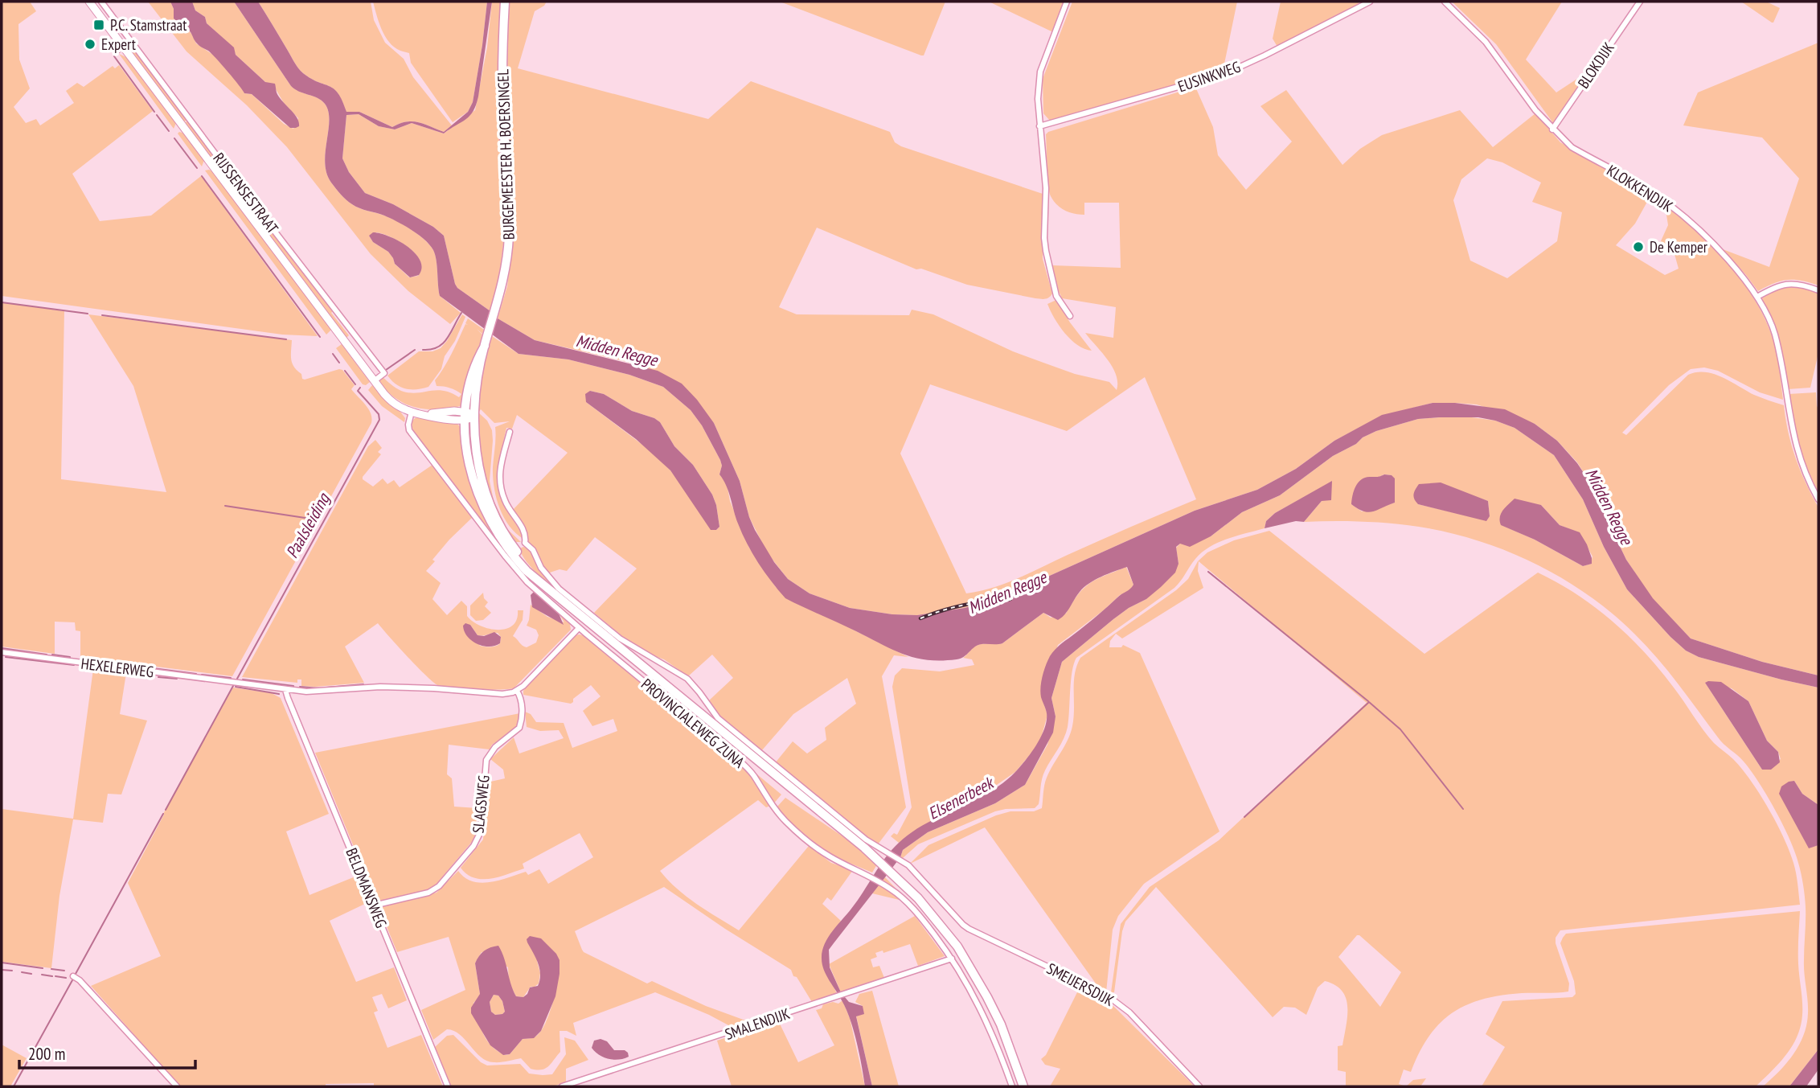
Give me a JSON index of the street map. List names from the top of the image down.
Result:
{
  "streets": {
    "main road": ["BURGEMEESTER H. BOERSINGEL", "RIJSSENSESTRAAT", "PROVINCIALEWEG ZUNA"],
    "street": [
      "BLOKDIJK",
      "EUSINKWEG",
      "KLOKKENDIJK",
      "HEXELERWEG",
      "SLAGSWEG",
      "BELDMANSWEG",
      "SMEIJERSDIJK",
      "SMALENDIJK"
    ]
  },
  "crossings": [
    ["BLOKDIJK", "KLOKKENDIJK"],
    ["BURGEMEESTER H. BOERSINGEL", "RIJSSENSESTRAAT"],
    ["BURGEMEESTER H. BOERSINGEL", "PROVINCIALEWEG ZUNA"],
    ["RIJSSENSESTRAAT", "PROVINCIALEWEG ZUNA"],
    ["HEXELERWEG", "BELDMANSWEG"],
    ["PROVINCIALEWEG ZUNA", "SMEIJERSDIJK"],
    ["PROVINCIALEWEG ZUNA", "SMALENDIJK"],
    ["SLAGSWEG", "BELDMANSWEG"]
  ],
  "water": ["Midden Regge", "Paalsleiding", "Elsenerbeek"],
  "places": {
    "transit": ["P.C. Stamstraat"],
    "other": ["Expert", "De Kemper"]
  },
  "scale_bar": "200 m"
}
